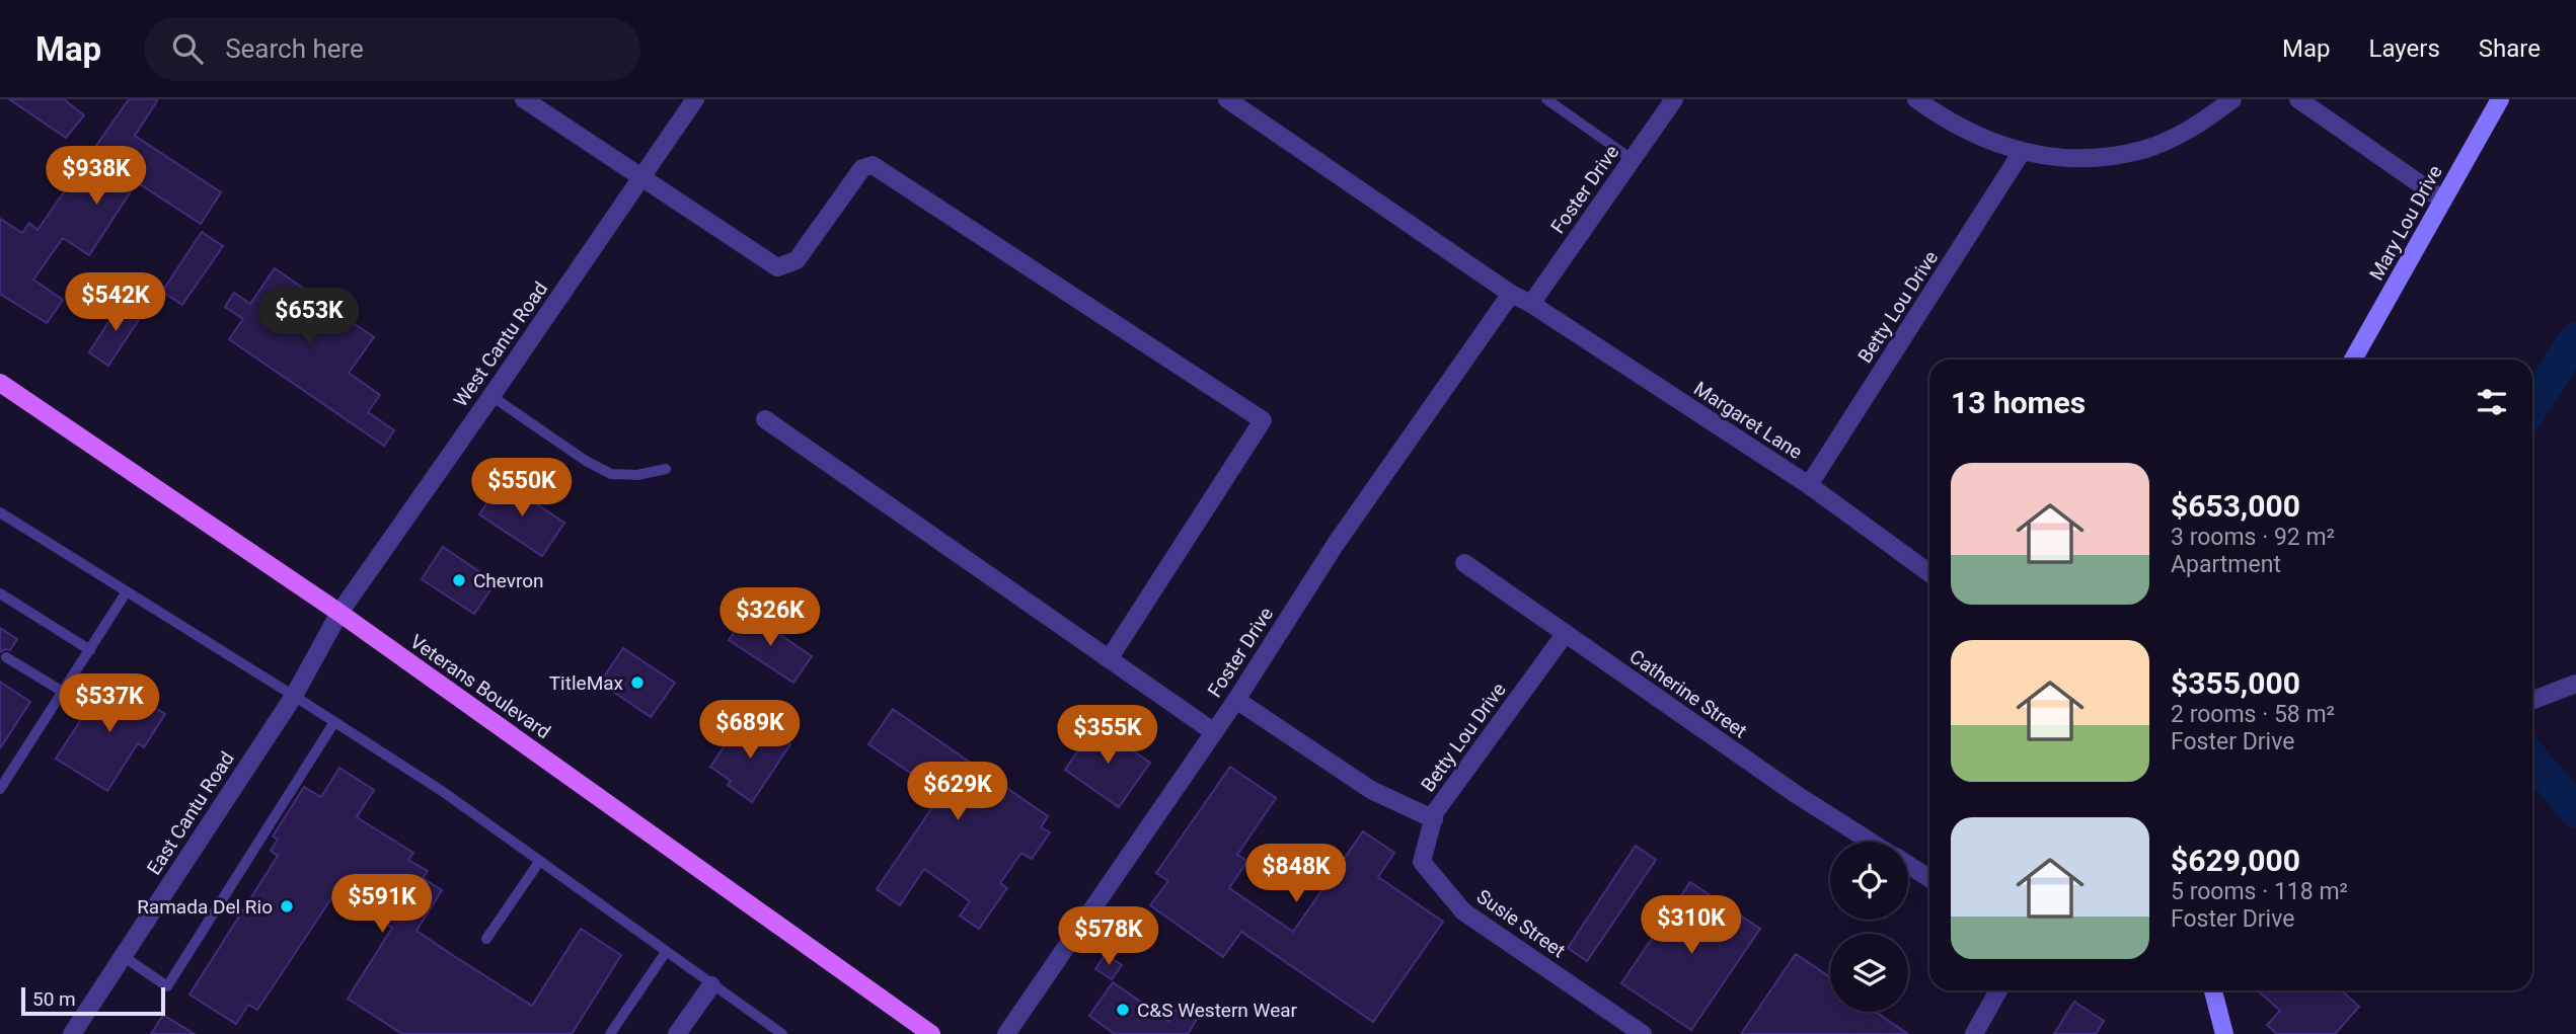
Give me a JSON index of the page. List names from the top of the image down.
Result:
{
  "streets": {
    "main road": ["Mary Lou Drive", "Veterans Boulevard"],
    "street": [
      "Foster Drive",
      "Betty Lou Drive",
      "West Cantu Road",
      "Margaret Lane",
      "Catherine Street",
      "East Cantu Road",
      "Susie Street"
    ]
  },
  "crossings": [
    ["Foster Drive", "Betty Lou Drive"],
    ["Foster Drive", "Margaret Lane"],
    ["Betty Lou Drive", "Margaret Lane"],
    ["Betty Lou Drive", "Catherine Street"],
    ["Betty Lou Drive", "Susie Street"],
    ["West Cantu Road", "Veterans Boulevard"],
    ["West Cantu Road", "East Cantu Road"],
    ["Veterans Boulevard", "East Cantu Road"]
  ],
  "places": [
    "Chevron",
    "TitleMax",
    "Ramada Del Rio",
    "C&S Western Wear"
  ],
  "scale_bar": "50 m",
  "page": {
    "header": "Map",
    "search": "Search here",
    "nav": ["Map", "Layers", "Share"],
    "price": [
      "$938K",
      "$542K",
      "$653K",
      "$550K",
      "$326K",
      "$537K",
      "$689K",
      "$355K",
      "$629K",
      "$848K",
      "$591K",
      "$310K",
      "$578K"
    ],
    "heading": "13 homes",
    "list": [
      {
        "name": "$653,000",
        "note": "3 rooms · 92 m² · Apartment"
      },
      {
        "name": "$355,000",
        "note": "2 rooms · 58 m² · Foster Drive"
      },
      {
        "name": "$629,000",
        "note": "5 rooms · 118 m² · Foster Drive"
      }
    ],
    "scale": "50 m"
  }
}
